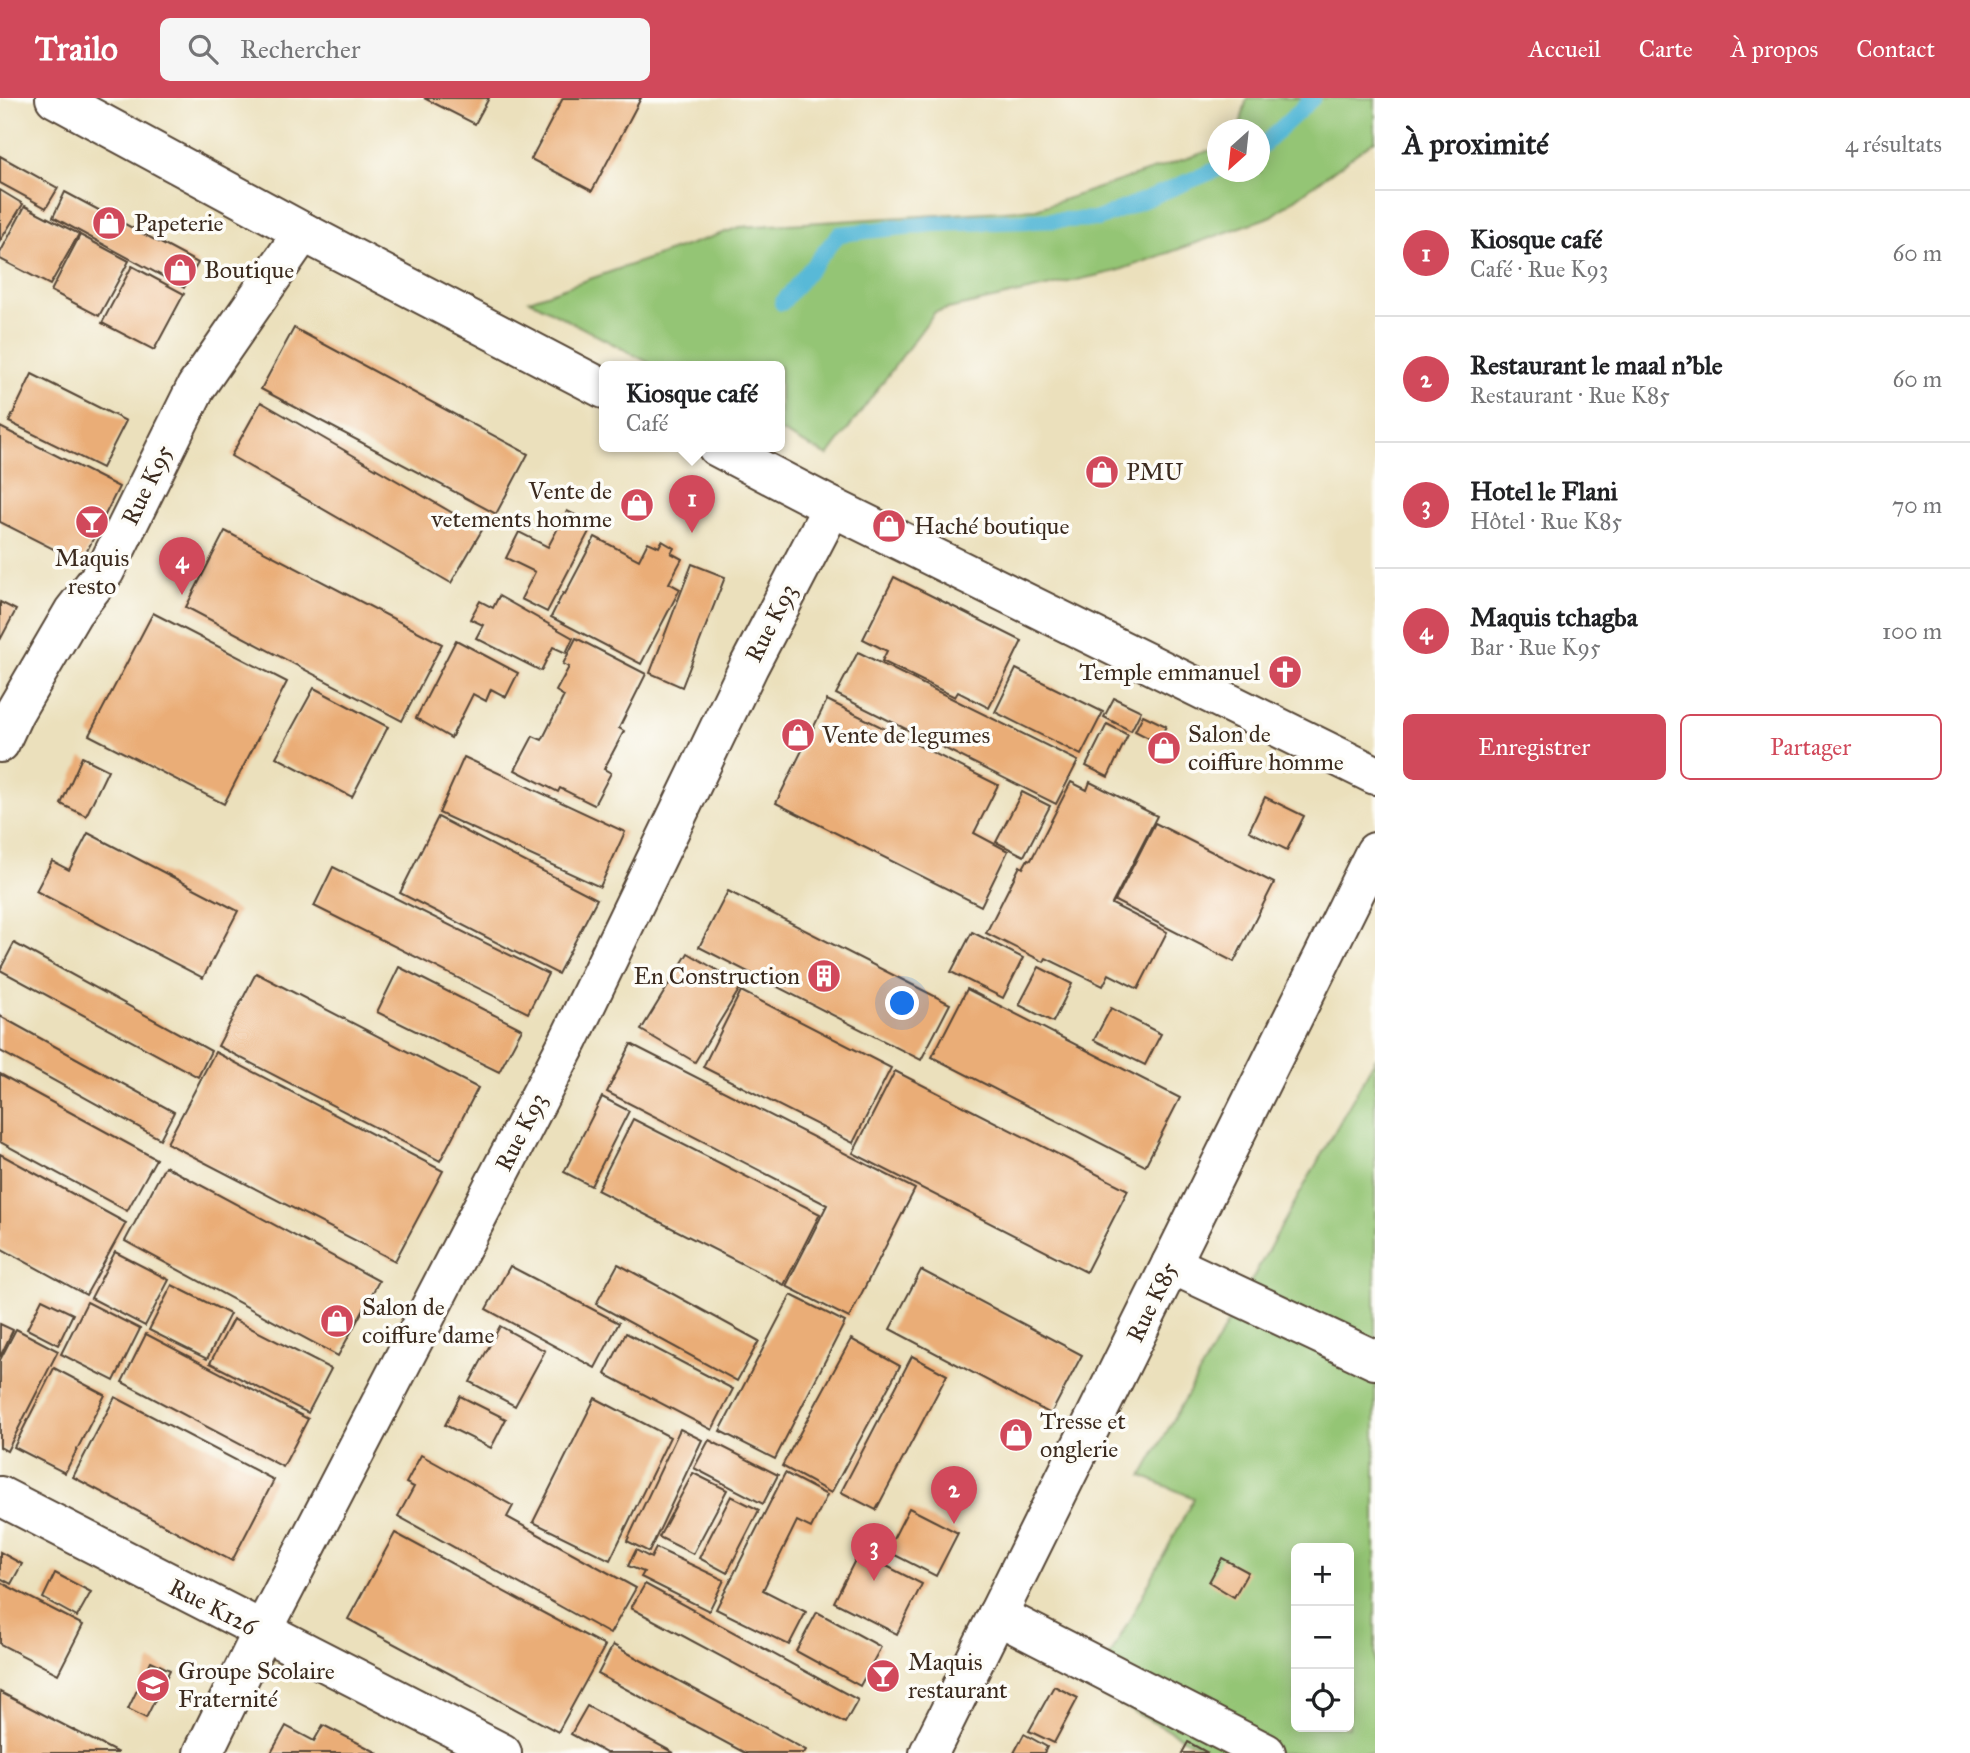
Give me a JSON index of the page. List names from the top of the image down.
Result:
{
  "streets": {
    "street": [
      "Rue K95",
      "Rue K93",
      "Rue K85",
      "Rue K126"
    ]
  },
  "crossings": [
    ["Rue K93", "Rue K126"]
  ],
  "places": {
    "shop": [
      "Papeterie",
      "Boutique",
      "PMU",
      "Vente de vetements homme",
      "Haché boutique",
      "Vente de legumes",
      "Salon de coiffure homme",
      "Salon de coiffure dame",
      "Tresse et onglerie"
    ],
    "bar": ["Maquis resto", "Maquis restaurant"],
    "church": ["Temple emmanuel"],
    "building": ["En Construction"],
    "school or university": ["Groupe Scolaire Fraternité"]
  },
  "north": "bottom left",
  "page": {
    "header": "Trailo",
    "search": "Rechercher",
    "nav": [
      "Accueil",
      "Carte",
      "À propos",
      "Contact"
    ],
    "heading": ["À proximité", "4 résultats"],
    "list": [
      {
        "mark": "1",
        "name": "Kiosque café",
        "note": "Café · Rue K93",
        "value": "60 m"
      },
      {
        "mark": "2",
        "name": "Restaurant le maal n'ble",
        "note": "Restaurant · Rue K85",
        "value": "60 m"
      },
      {
        "mark": "3",
        "name": "Hotel le Flani",
        "note": "Hôtel · Rue K85",
        "value": "70 m"
      },
      {
        "mark": "4",
        "name": "Maquis tchagba",
        "note": "Bar · Rue K95",
        "value": "100 m"
      }
    ],
    "popup": ["Kiosque café", "Café"],
    "pins": [
      "1",
      "4",
      "2",
      "3"
    ],
    "buttons": ["Enregistrer", "Partager"],
    "map_buttons": ["+", "−"]
  }
}
